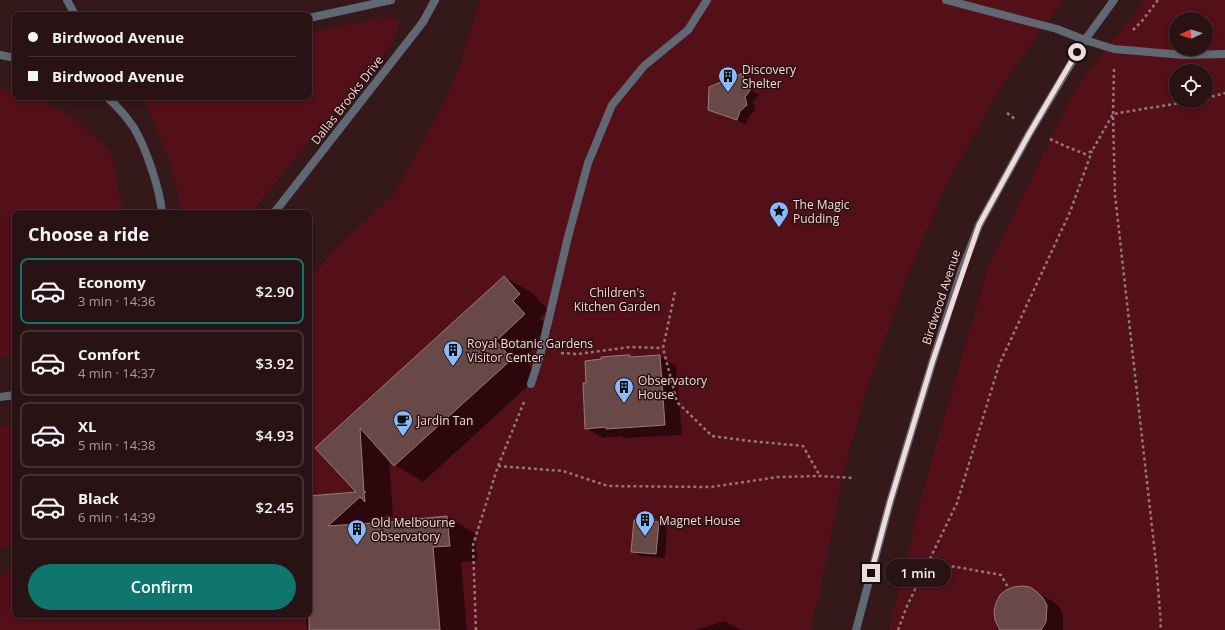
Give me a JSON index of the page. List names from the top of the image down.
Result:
{
  "streets": {
    "street": ["Dallas Brooks Drive", "Birdwood Avenue"]
  },
  "parks": ["Children's Kitchen Garden"],
  "places": {
    "building": [
      "Discovery Shelter",
      "Royal Botanic Gardens Visitor Center",
      "Observatory House",
      "Magnet House",
      "Old Melbourne Observatory"
    ],
    "place": ["The Magic Pudding"],
    "cafe": ["Jardin Tan"]
  },
  "north": "left",
  "page": {
    "banner": ["Birdwood Avenue", "Birdwood Avenue"],
    "heading": "Choose a ride",
    "list": [
      {
        "name": "Economy",
        "note": "3 min · 14:36",
        "value": "$2.90"
      },
      {
        "name": "Comfort",
        "note": "4 min · 14:37",
        "value": "$3.92"
      },
      {
        "name": "XL",
        "note": "5 min · 14:38",
        "value": "$4.93"
      },
      {
        "name": "Black",
        "note": "6 min · 14:39",
        "value": "$2.45"
      }
    ],
    "buttons": "Confirm",
    "bubble": "1 min"
  }
}
